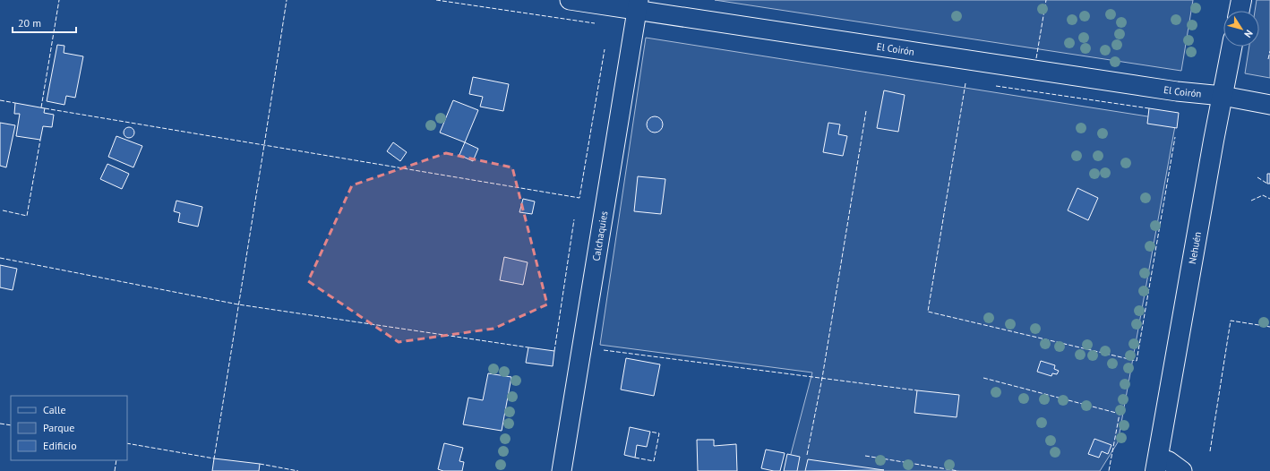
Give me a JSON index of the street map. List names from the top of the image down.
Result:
{
  "streets": {
    "street": ["El Coirón", "Calchaquies", "Nehuén"]
  },
  "crossings": [
    ["El Coirón", "Calchaquies"],
    ["El Coirón", "Nehuén"]
  ],
  "legend": ["Calle", "Parque", "Edificio"],
  "scale_bar": "20 m",
  "north": "bottom right"
}
